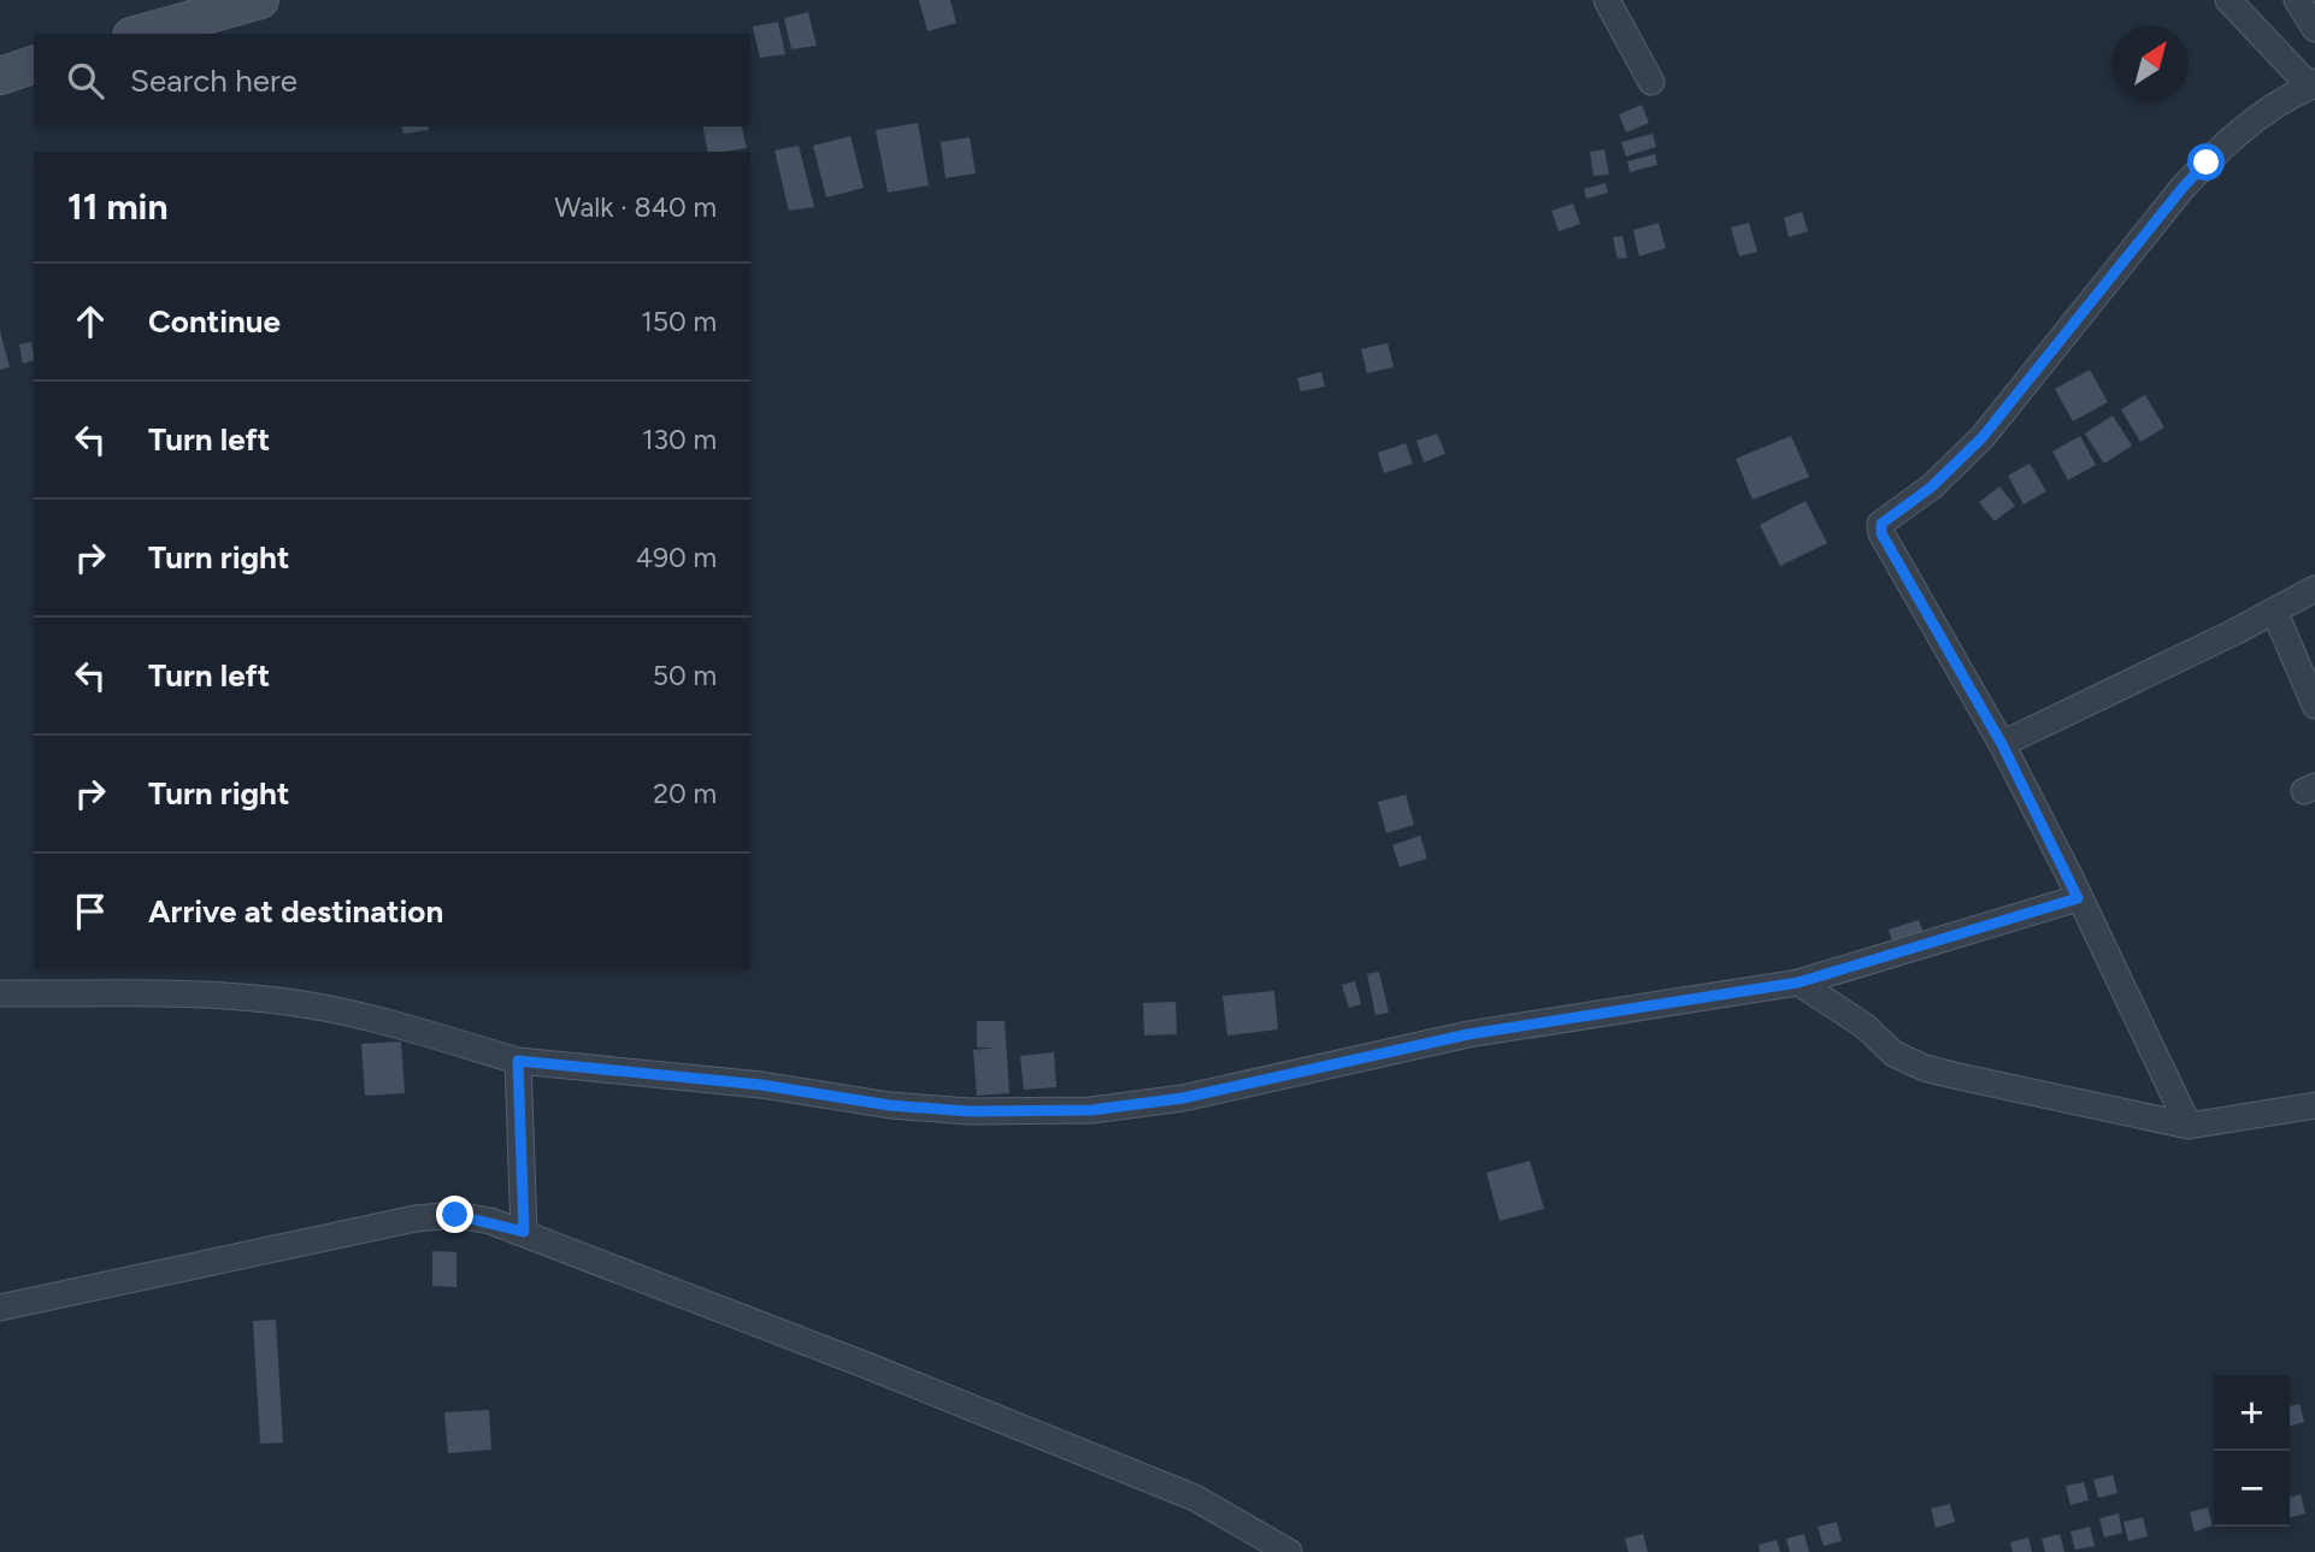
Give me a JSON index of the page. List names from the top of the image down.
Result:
{
  "north": "top right",
  "page": {
    "search": "Search here",
    "heading": ["11 min", "Walk · 840 m"],
    "list": [
      ["Continue", "150 m"],
      ["Turn left", "130 m"],
      ["Turn right", "490 m"],
      ["Turn left", "50 m"],
      ["Turn right", "20 m"],
      "Arrive at destination"
    ],
    "map_buttons": ["+", "−"]
  }
}
